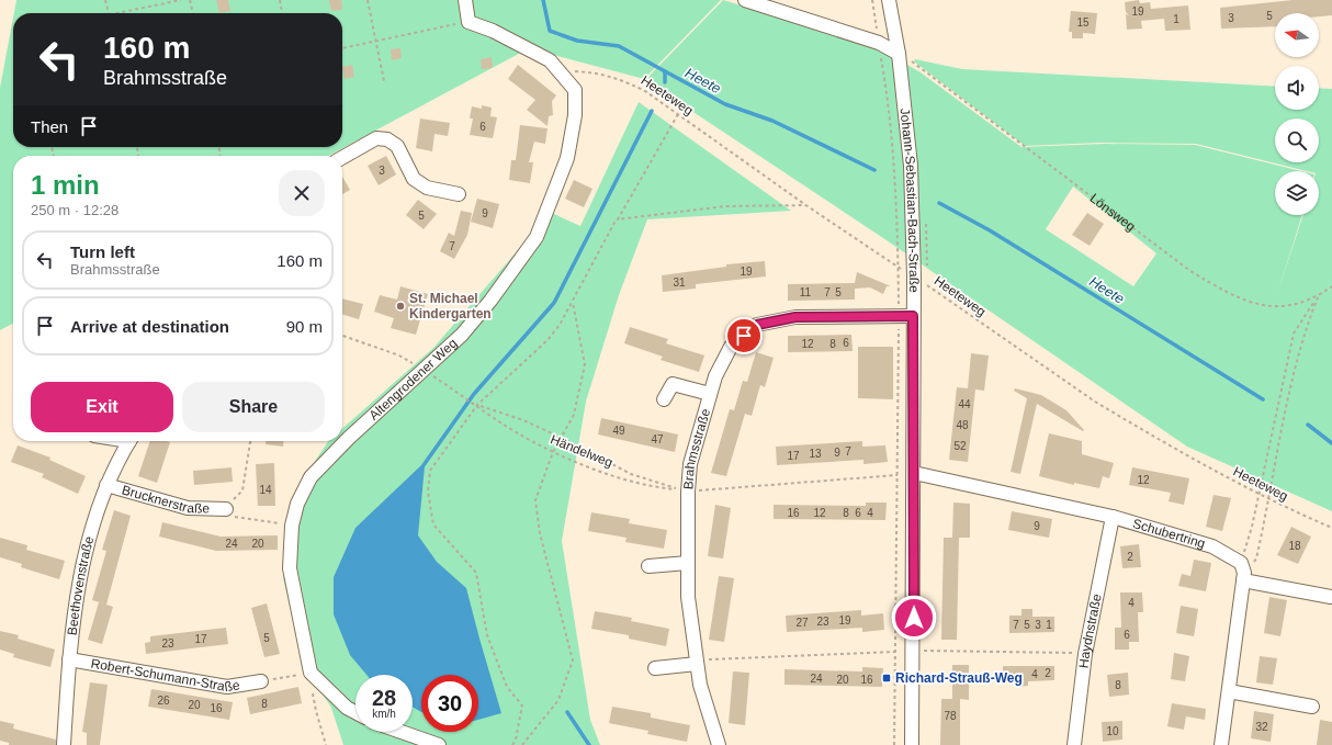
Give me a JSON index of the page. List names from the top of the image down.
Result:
{
  "streets": {
    "street": [
      "Johann-Sebastian-Bach-Straße",
      "Altengrodener Weg",
      "Brahmsstraße",
      "Brucknerstraße",
      "Schubertring",
      "Beethovenstraße",
      "Haydnstraße",
      "Robert-Schumann-Straße"
    ],
    "path": ["Heeteweg", "Lönsweg", "Händelweg"]
  },
  "crossings": [
    ["Heeteweg", "Johann-Sebastian-Bach-Straße"],
    ["Heeteweg", "Altengrodener Weg"],
    ["Johann-Sebastian-Bach-Straße", "Brahmsstraße"],
    ["Johann-Sebastian-Bach-Straße", "Händelweg"],
    ["Johann-Sebastian-Bach-Straße", "Schubertring"],
    ["Brahmsstraße", "Händelweg"],
    ["Händelweg", "Schubertring"],
    ["Brucknerstraße", "Beethovenstraße"],
    ["Schubertring", "Haydnstraße"],
    ["Beethovenstraße", "Robert-Schumann-Straße"]
  ],
  "water": ["Heete"],
  "places": {
    "other": ["St. Michael Kindergarten"],
    "transit": ["Richard-Strauß-Weg"]
  },
  "house_numbers": [
    "19",
    "5",
    "3",
    "1",
    "15",
    "6",
    "3",
    "9",
    "5",
    "7",
    "19",
    "31",
    "11",
    "7",
    "5",
    "6",
    "12",
    "8",
    "44",
    "48",
    "49",
    "47",
    "52",
    "7",
    "9",
    "13",
    "17",
    "12",
    "14",
    "16",
    "12",
    "8",
    "6",
    "4",
    "9",
    "24",
    "20",
    "18",
    "2",
    "4",
    "19",
    "23",
    "27",
    "7",
    "5",
    "3",
    "1",
    "6",
    "5",
    "17",
    "23",
    "2",
    "4",
    "24",
    "20",
    "16",
    "8",
    "26",
    "8",
    "20",
    "16",
    "78",
    "32",
    "10"
  ],
  "north": "left",
  "page": {
    "turn": ["160 m", "Brahmsstraße"],
    "then": "Then",
    "heading": ["1 min", "250 m · 12:28"],
    "list": [
      {
        "name": "Turn left",
        "note": "Brahmsstraße",
        "value": "160 m"
      },
      {
        "name": "Arrive at destination",
        "value": "90 m"
      }
    ],
    "buttons": ["Exit", "Share"],
    "speed": "28 km/h",
    "limit": "30"
  }
}
